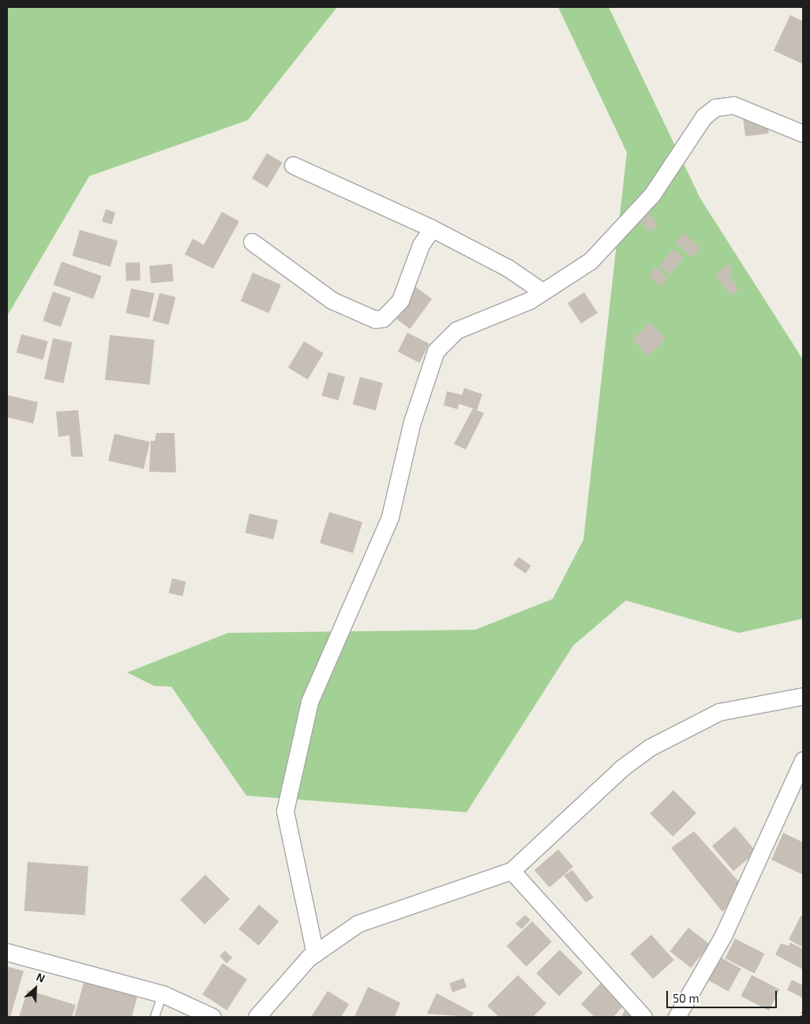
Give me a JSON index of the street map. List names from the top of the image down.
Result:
{
  "scale_bar": "50 m",
  "north": "top right"
}
